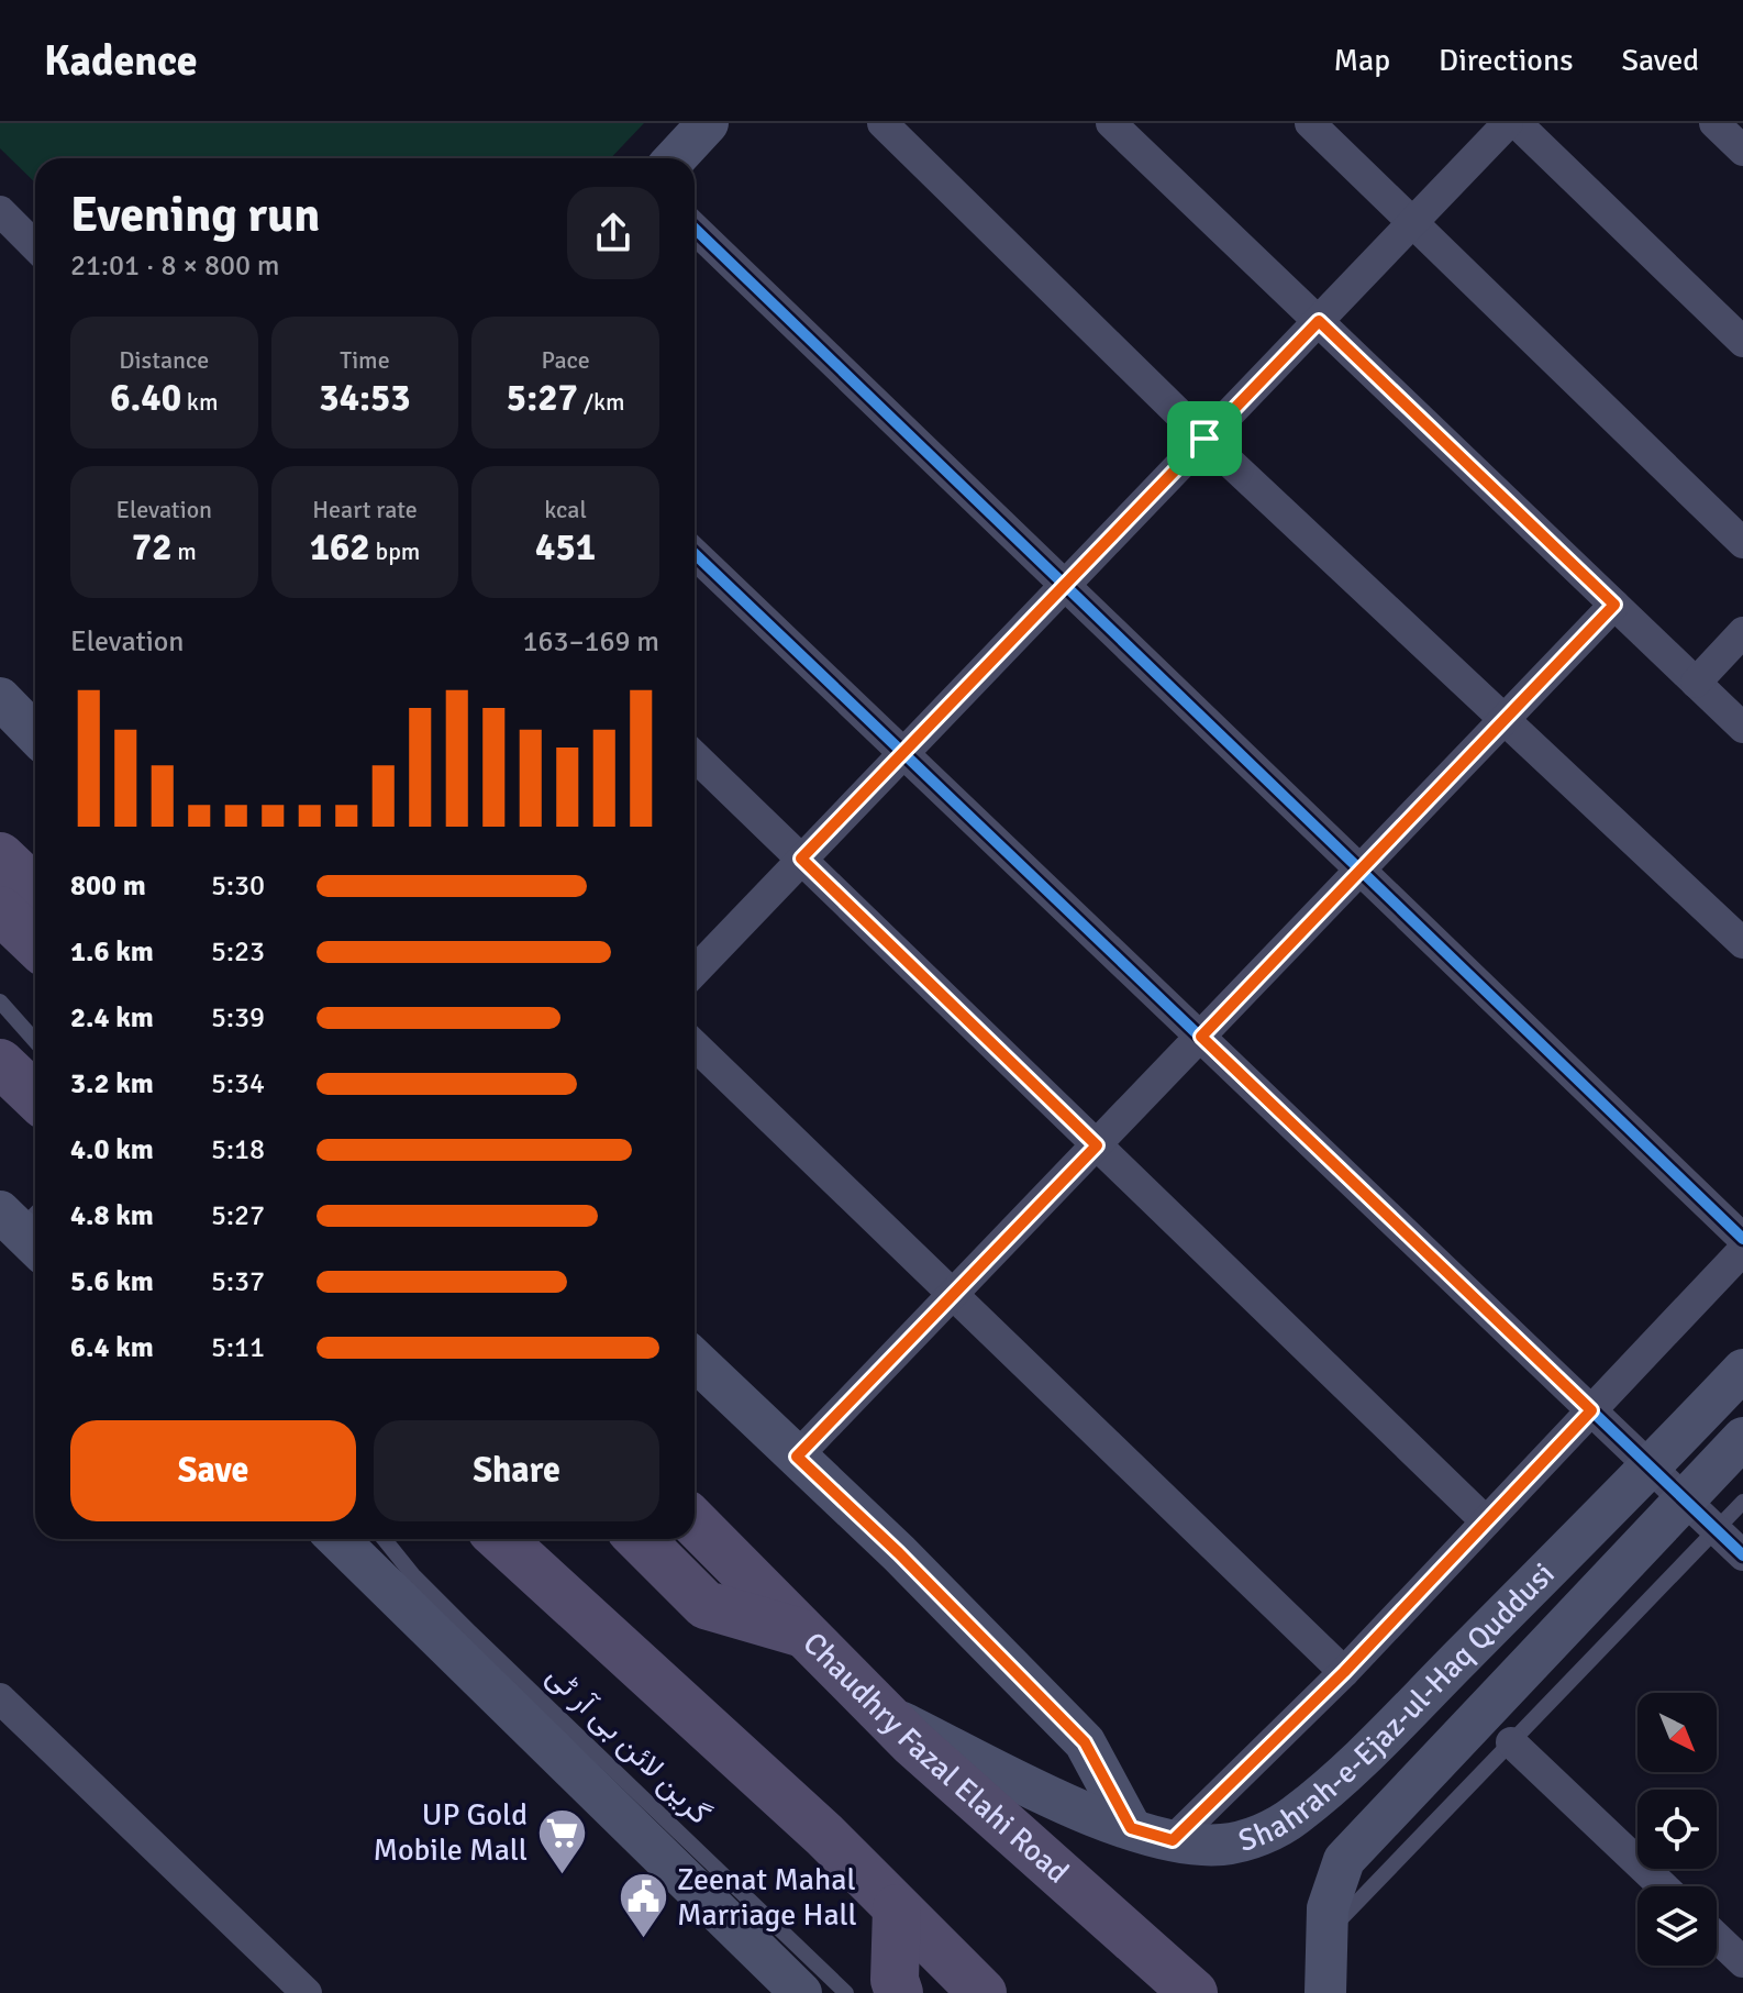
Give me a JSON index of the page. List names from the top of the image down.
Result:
{
  "streets": {
    "main road": ["Shahrah-e-Ejaz-ul-Haq Quddusi", "Chaudhry Fazal Elahi Road"],
    "lane": ["گرین لائن بی آر ٹی"]
  },
  "crossings": [
    ["Shahrah-e-Ejaz-ul-Haq Quddusi", "Chaudhry Fazal Elahi Road"]
  ],
  "places": {
    "supermarket": ["UP Gold Mobile Mall"],
    "public building": ["Zeenat Mahal Marriage Hall"]
  },
  "north": "bottom right",
  "page": {
    "header": "Kadence",
    "nav": ["Map", "Directions", "Saved"],
    "heading": ["Evening run", "21:01 · 8 × 800 m"],
    "stats": [
      ["Distance", "6.40 km"],
      ["Time", "34:53"],
      ["Pace", "5:27 /km"],
      ["Elevation", "72 m"],
      ["Heart rate", "162 bpm"],
      ["kcal", "451"]
    ],
    "chart": ["Elevation", "163–169 m"],
    "list": [
      {
        "name": "800 m",
        "note": "5:30"
      },
      {
        "name": "1.6 km",
        "note": "5:23"
      },
      {
        "name": "2.4 km",
        "note": "5:39"
      },
      {
        "name": "3.2 km",
        "note": "5:34"
      },
      {
        "name": "4.0 km",
        "note": "5:18"
      },
      {
        "name": "4.8 km",
        "note": "5:27"
      },
      {
        "name": "5.6 km",
        "note": "5:37"
      },
      {
        "name": "6.4 km",
        "note": "5:11"
      }
    ],
    "buttons": ["Save", "Share"]
  }
}
